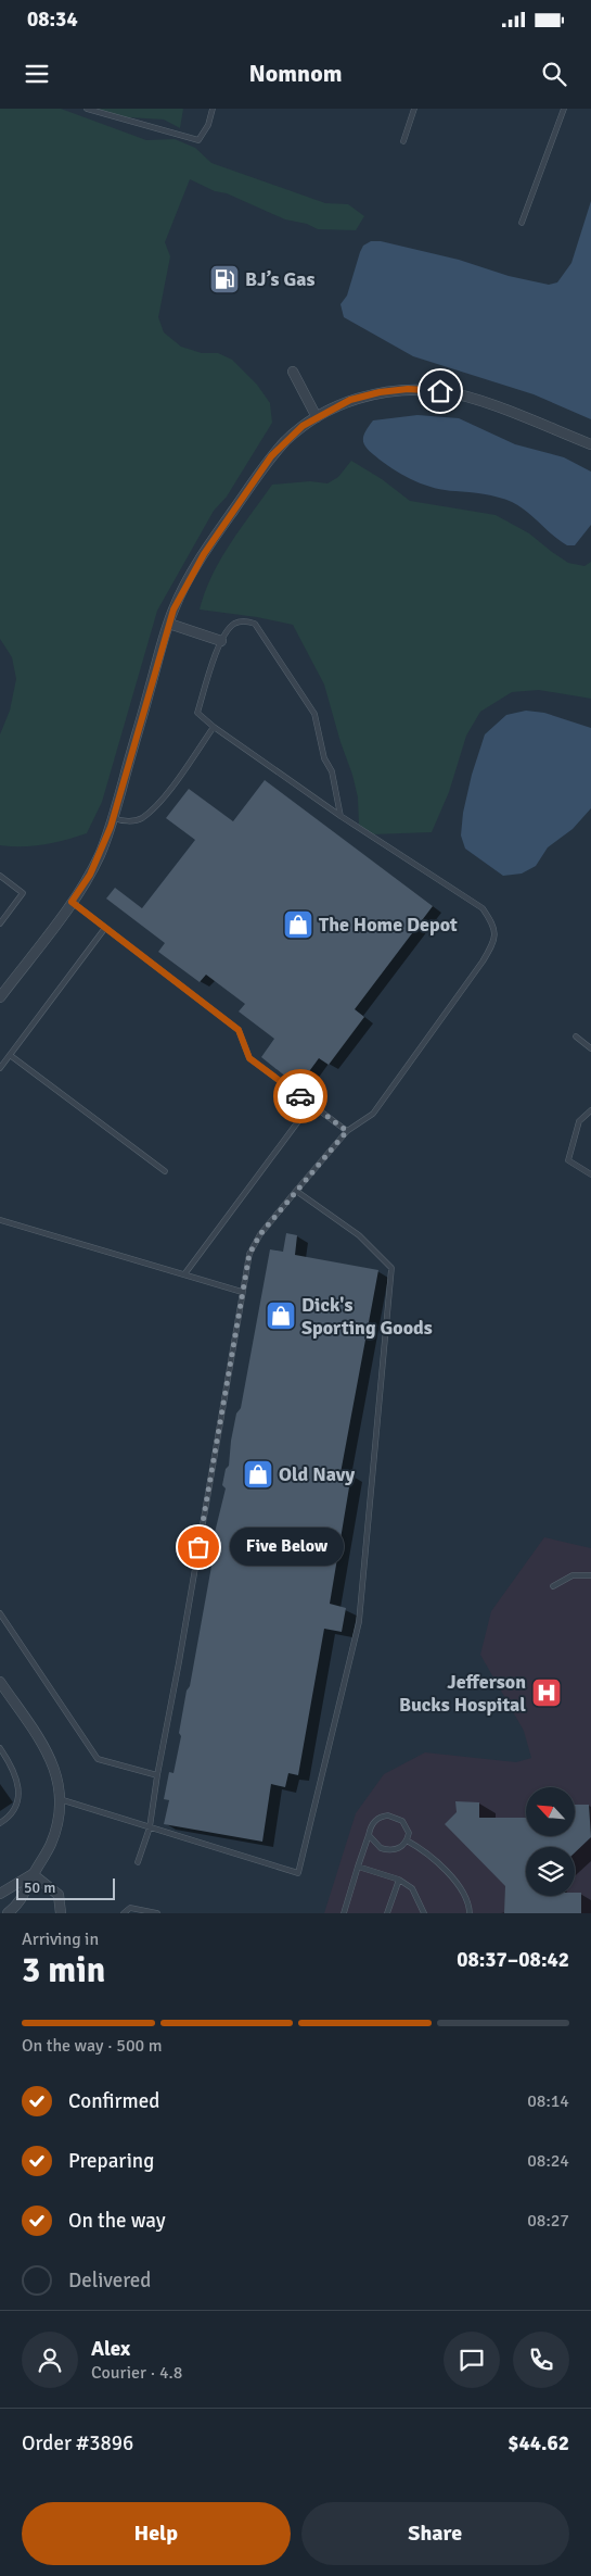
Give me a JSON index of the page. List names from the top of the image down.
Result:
{
  "places": {
    "fuel station": ["BJ’s Gas"],
    "shop": ["The Home Depot", "Dick's Sporting Goods", "Old Navy"],
    "other": ["Five Below"],
    "hospital": ["Jefferson Bucks Hospital"]
  },
  "scale_bar": "50 m",
  "north": "top left",
  "page": {
    "status": "08:34",
    "header": "Nomnom",
    "bubble": "Five Below",
    "scale": "50 m",
    "heading": ["3 min", "Arriving in", "08:37–08:42"],
    "panel": [
      "Alex",
      "Courier · 4.8",
      "Order #3896",
      "$44.62"
    ],
    "bar": "On the way · 500 m",
    "list": [
      ["Confirmed", "08:14"],
      ["Preparing", "08:24"],
      ["On the way", "08:27"],
      "Delivered"
    ],
    "buttons": ["Help", "Share"]
  }
}
